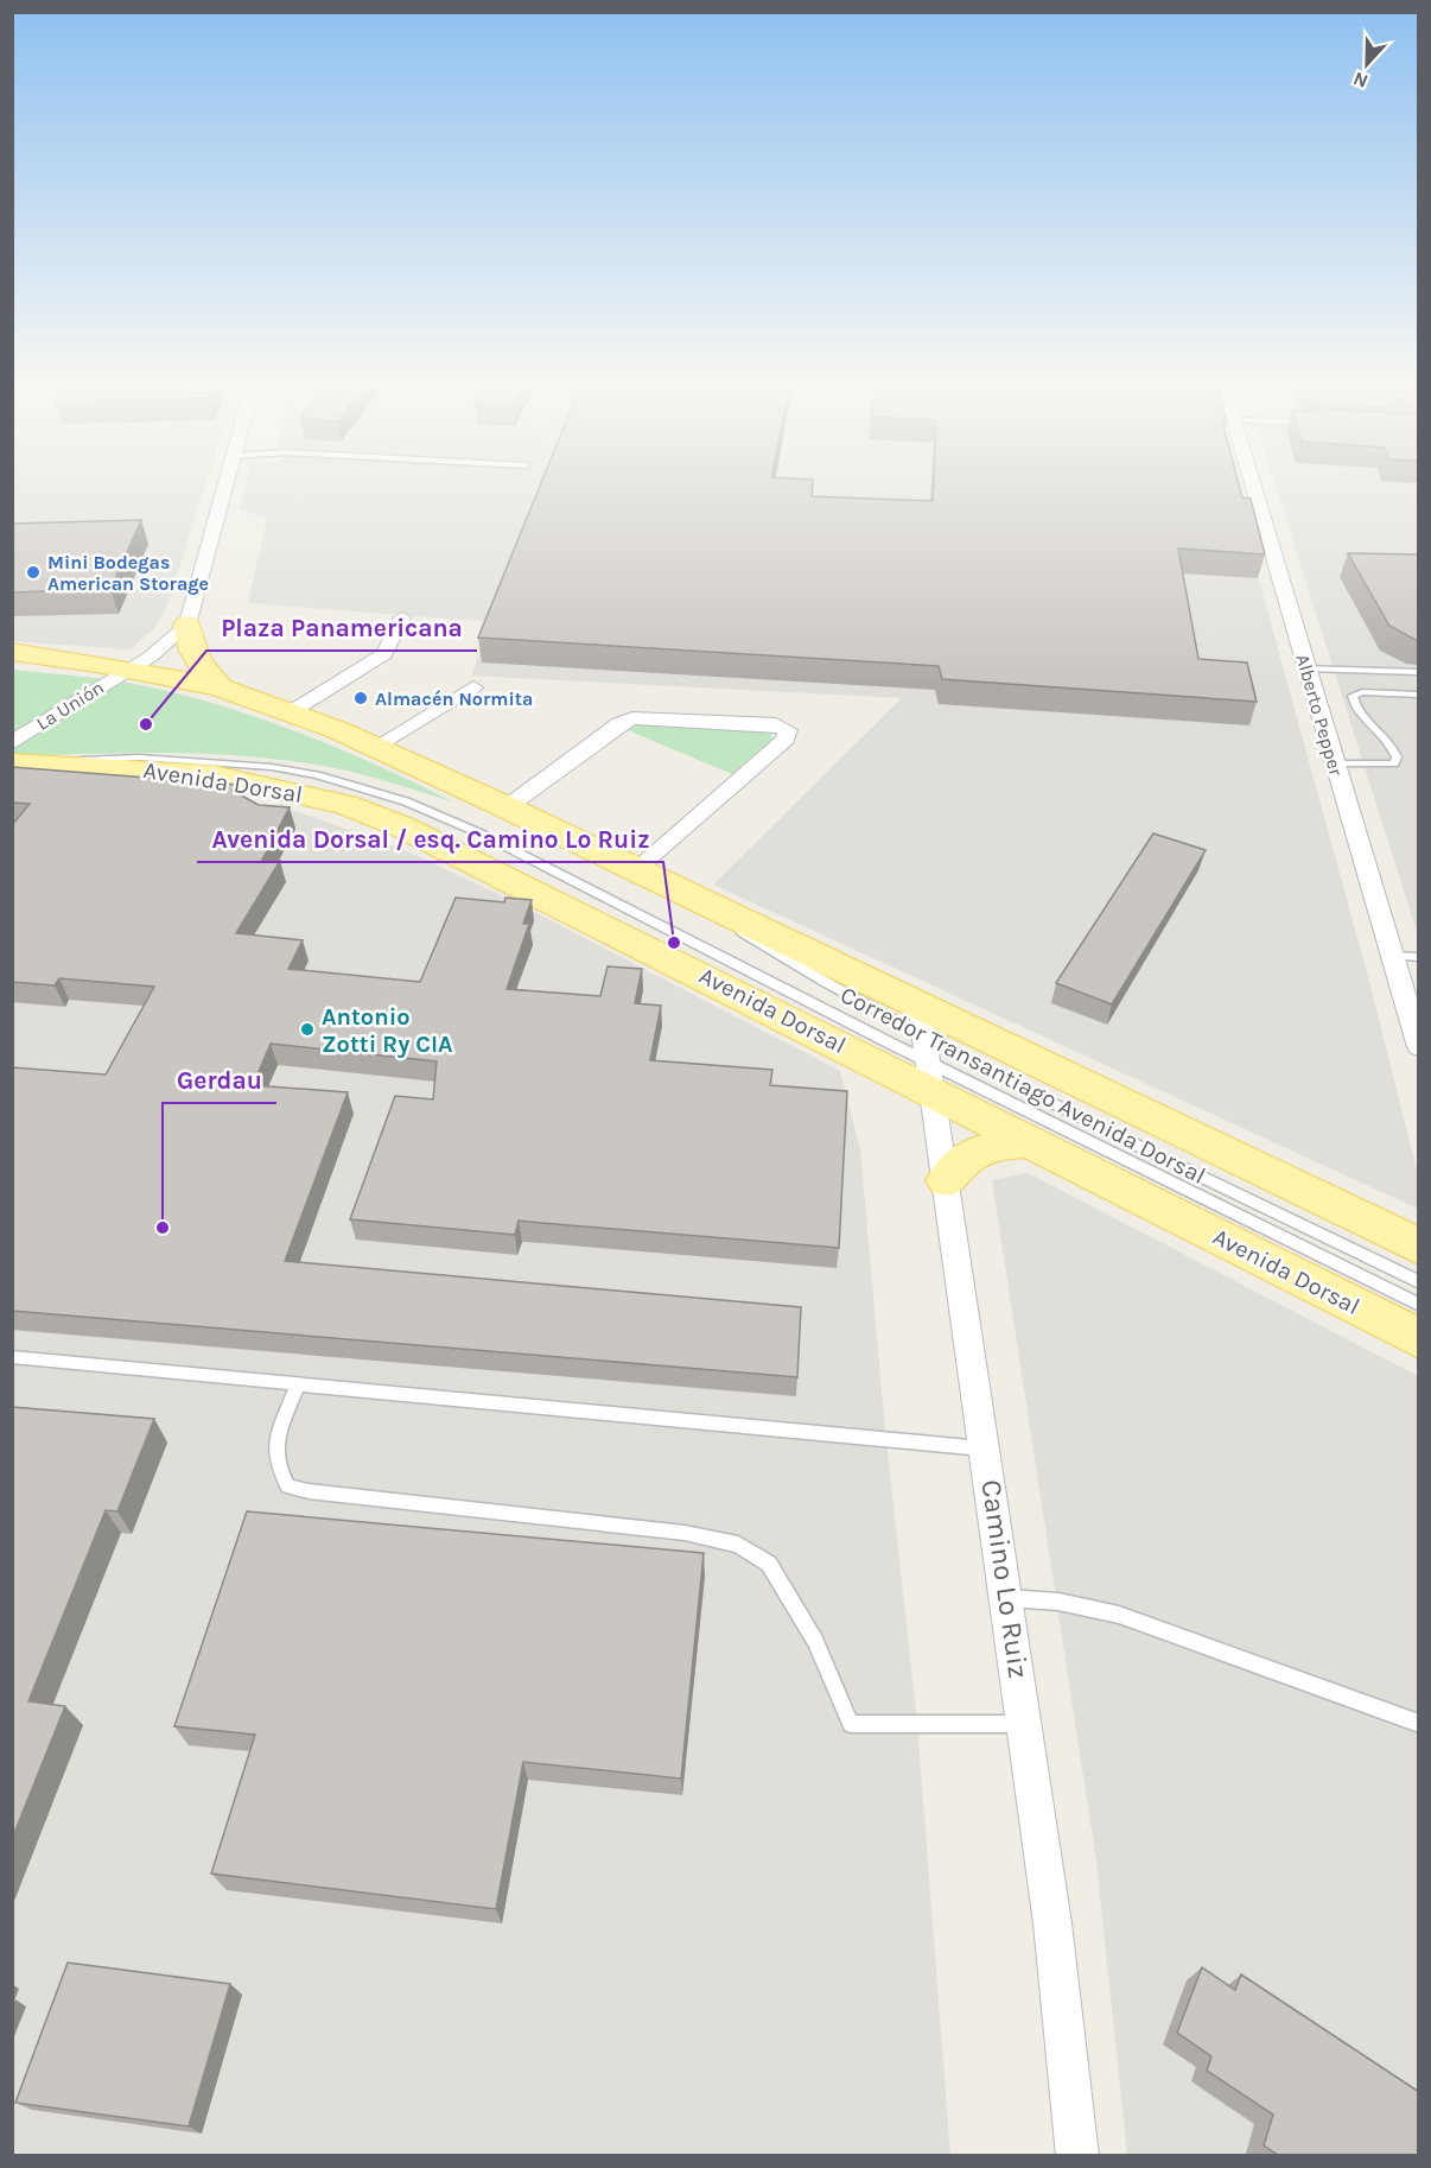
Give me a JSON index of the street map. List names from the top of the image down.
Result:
{
  "streets": {
    "main road": ["Avenida Dorsal"],
    "street": ["La Unión", "Alberto Pepper", "Camino Lo Ruiz"],
    "lane": ["Corredor Transantiago Avenida Dorsal"]
  },
  "crossings": [
    ["La Unión", "Avenida Dorsal"],
    ["Avenida Dorsal", "Corredor Transantiago Avenida Dorsal"],
    ["Avenida Dorsal", "Camino Lo Ruiz"],
    ["Corredor Transantiago Avenida Dorsal", "Camino Lo Ruiz"]
  ],
  "places": [
    "Mini Bodegas American Storage",
    "Almacén Normita",
    "Plaza Panamericana",
    "Avenida Dorsal / esq. Camino Lo Ruiz",
    "Antonio Zotti Ry CIA",
    "Gerdau"
  ],
  "north": "bottom"
}
